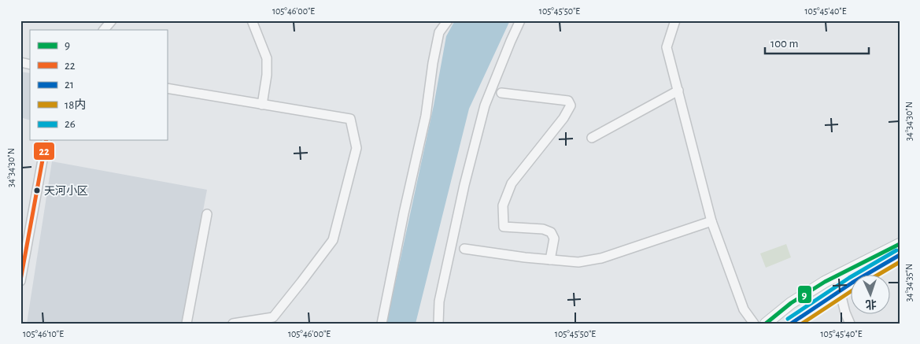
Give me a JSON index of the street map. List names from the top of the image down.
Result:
{
  "places": ["天河小区"],
  "lines": [
    "transit line 22",
    "transit line 9",
    "transit line 26",
    "transit line 21",
    "transit line 18内"
  ],
  "legend": [
    "9",
    "22",
    "21",
    "18内",
    "26"
  ],
  "scale_bar": "100 m",
  "north": "bottom",
  "coordinates": [
    "105°46'00\"E",
    "105°45'50\"E",
    "105°45'40\"E",
    "34°34'30\"N",
    "34°34'35\"N",
    "105°46'10\"E"
  ]
}
